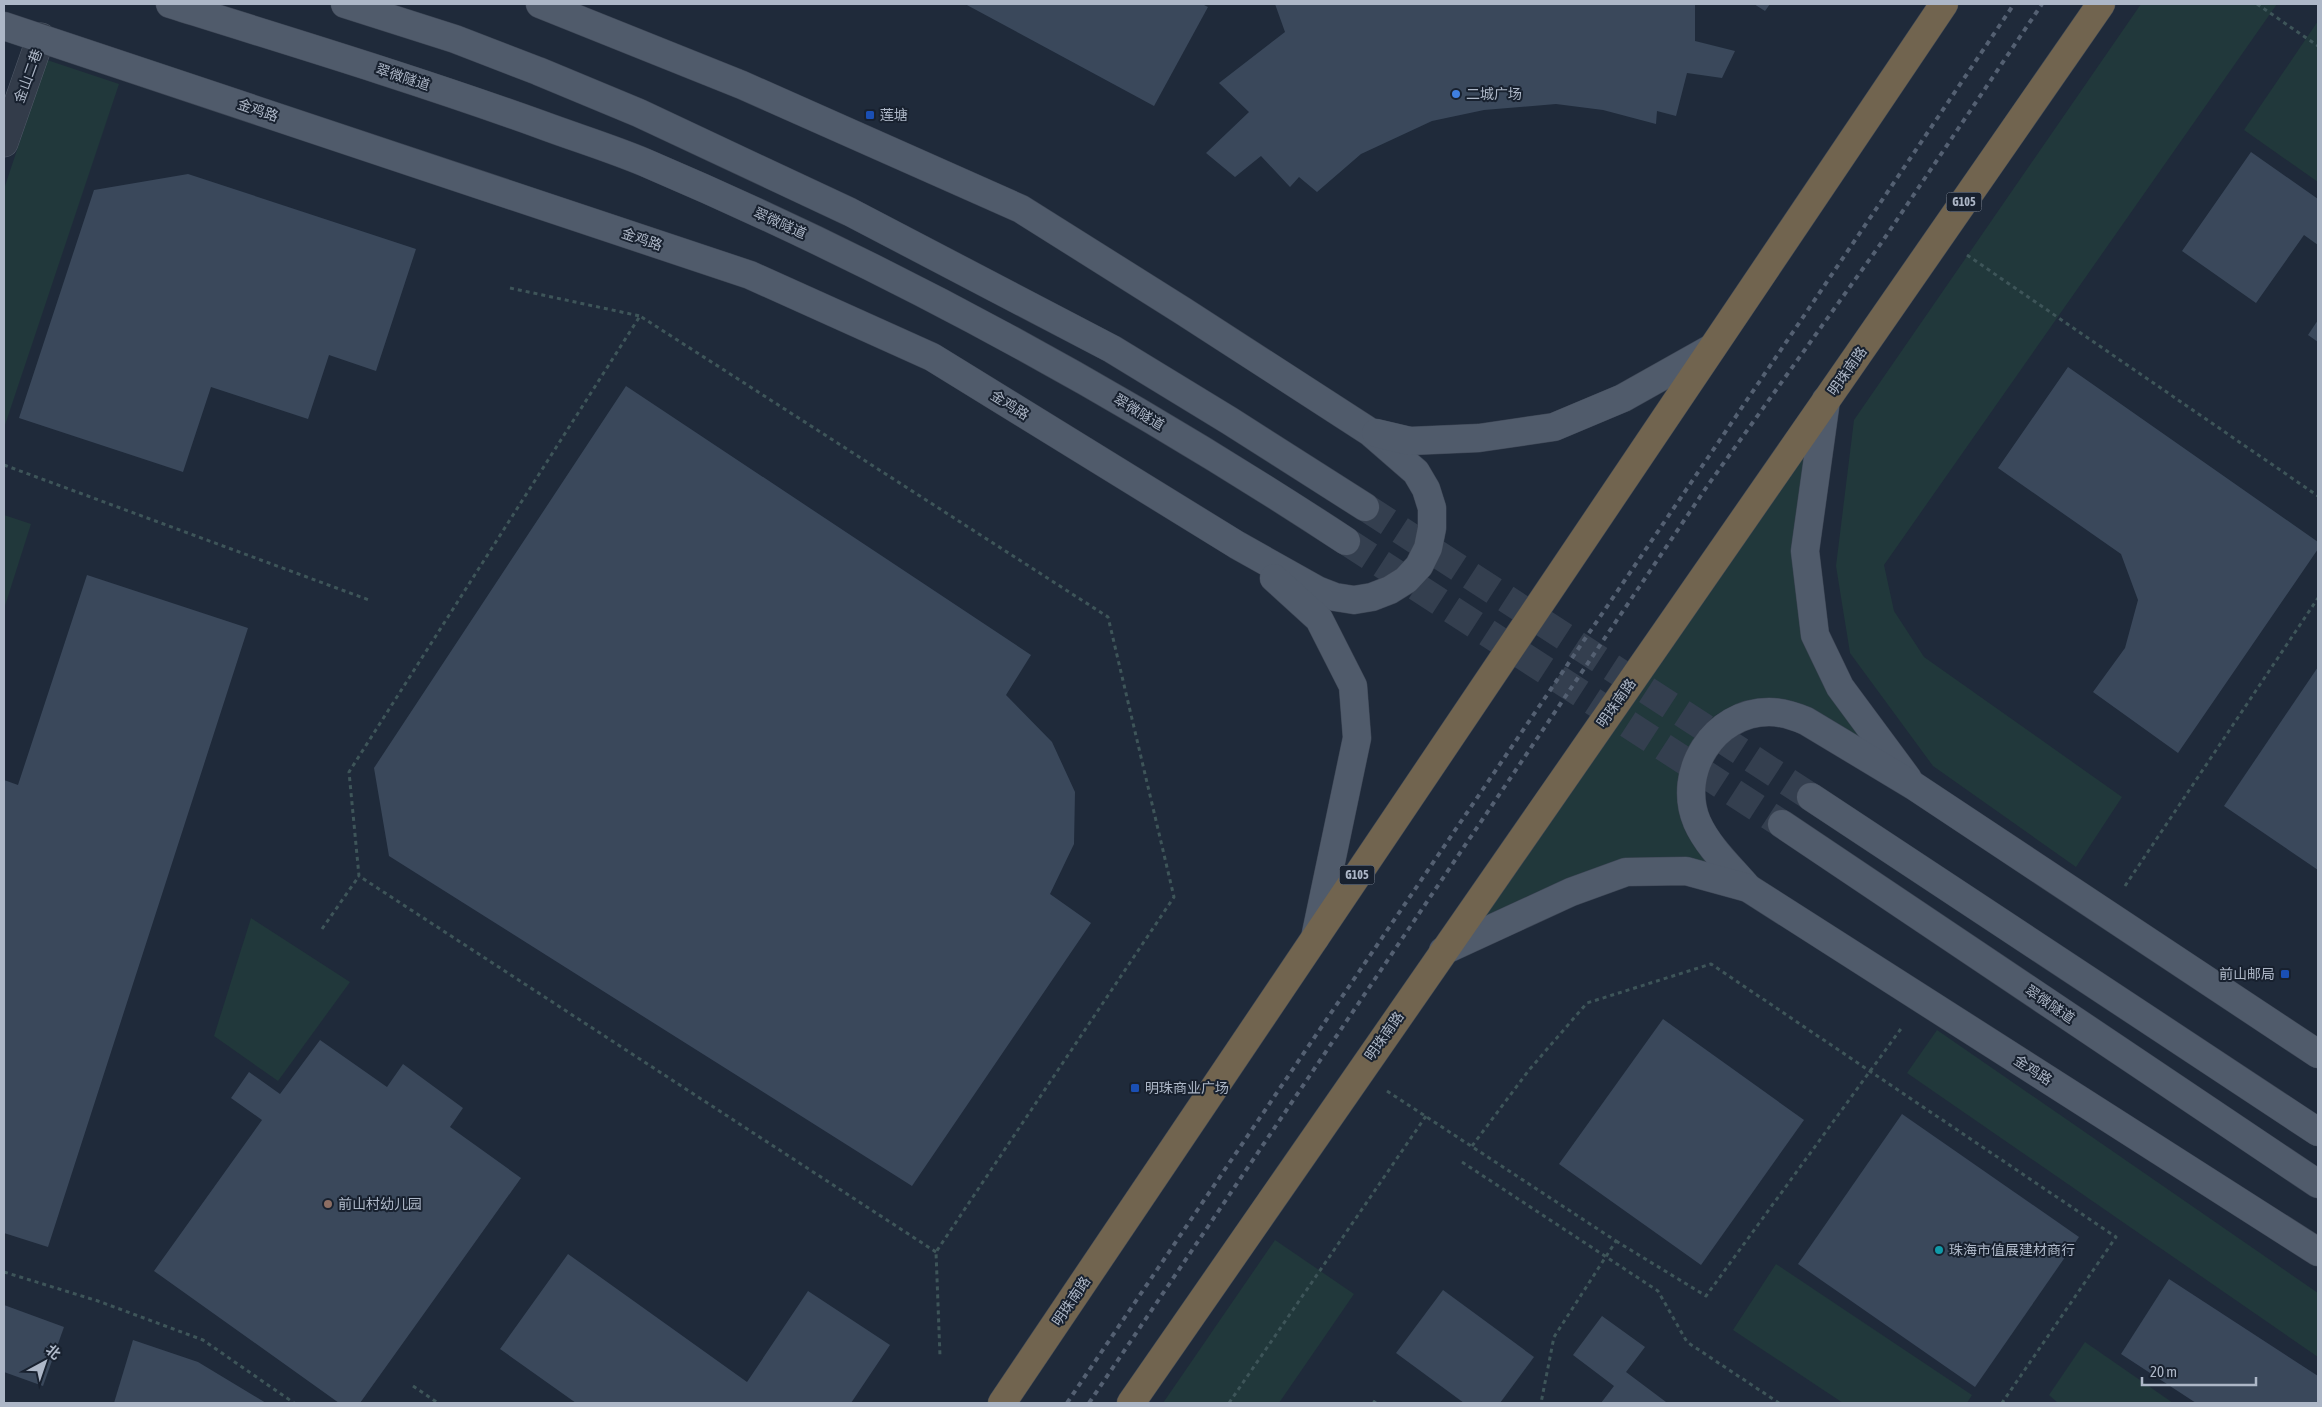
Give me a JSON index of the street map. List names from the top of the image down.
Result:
{
  "streets": {
    "highway": ["G105", "明珠南路"],
    "main road": ["翠微隧道", "金鸡路"],
    "lane": ["金山二巷"]
  },
  "crossings": [
    ["金山二巷", "金鸡路"]
  ],
  "places": {
    "other": ["二城广场", "前山村幼儿园", "珠海市值展建材商行"],
    "transit": ["莲塘", "前山邮局", "明珠商业广场"]
  },
  "scale_bar": "20 m",
  "north": "top right"
}
